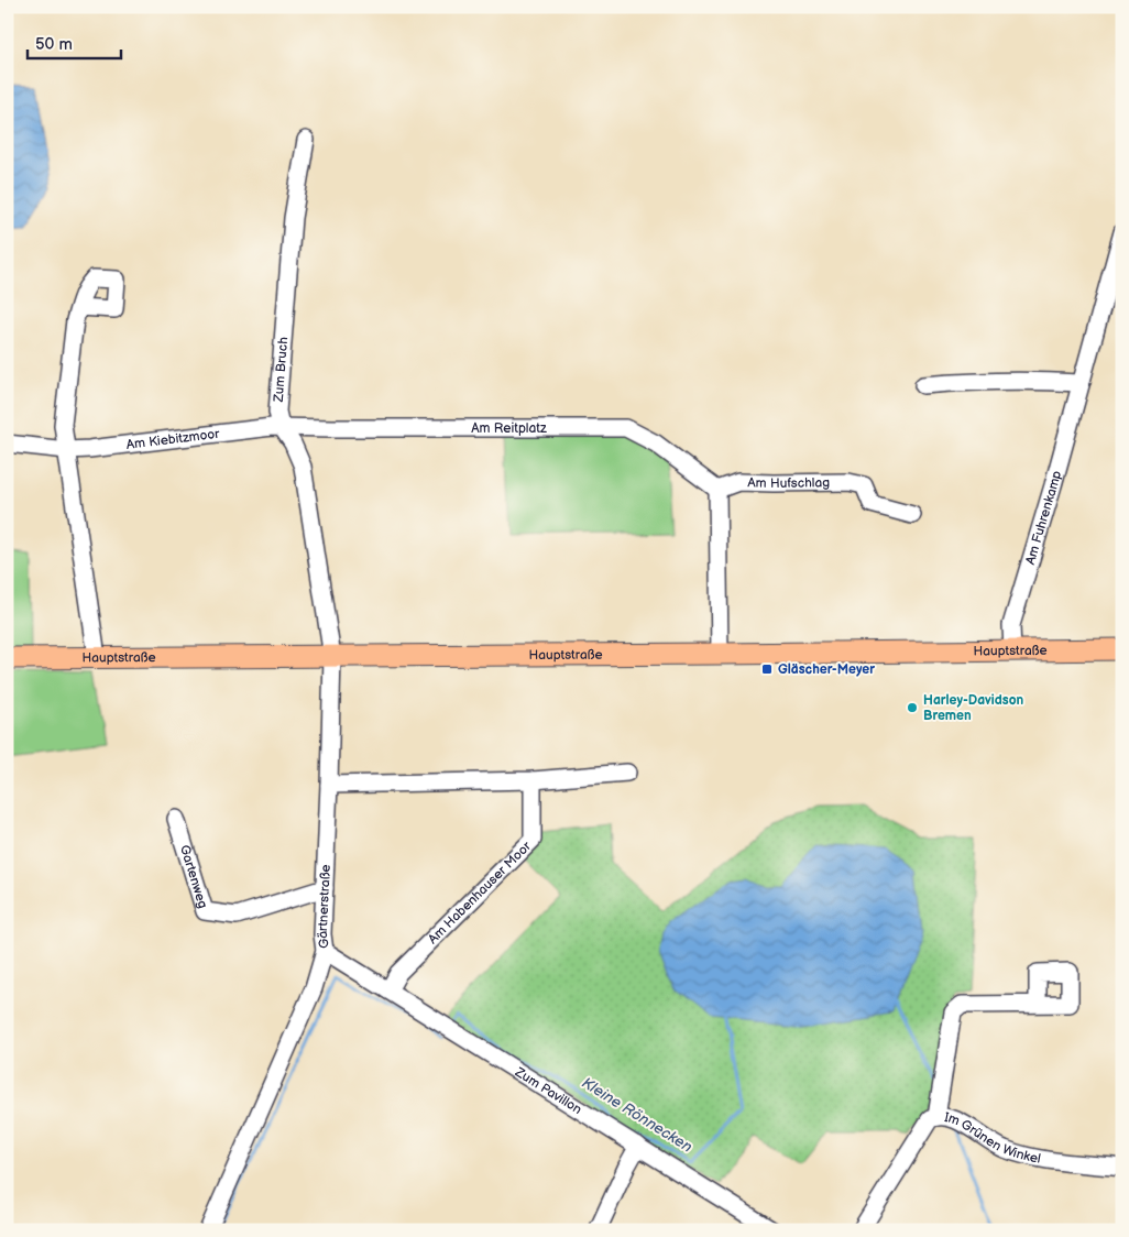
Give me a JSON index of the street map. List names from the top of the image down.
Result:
{
  "streets": {
    "main road": ["Hauptstraße"],
    "street": [
      "Zum Bruch",
      "Am Reitplatz",
      "Am Kiebitzmoor",
      "Am Hufschlag",
      "Am Fuhrenkamp",
      "Gartenweg",
      "Am Habenhauser Moor",
      "Gärtnerstraße",
      "Zum Pavillon",
      "Im Grünen Winkel"
    ]
  },
  "crossings": [
    ["Zum Bruch", "Am Reitplatz"],
    ["Zum Bruch", "Am Kiebitzmoor"],
    ["Zum Bruch", "Hauptstraße"],
    ["Zum Bruch", "Gärtnerstraße"],
    ["Am Reitplatz", "Am Kiebitzmoor"],
    ["Am Reitplatz", "Am Hufschlag"],
    ["Am Fuhrenkamp", "Hauptstraße"],
    ["Hauptstraße", "Gärtnerstraße"],
    ["Gartenweg", "Gärtnerstraße"],
    ["Am Habenhauser Moor", "Zum Pavillon"],
    ["Gärtnerstraße", "Zum Pavillon"]
  ],
  "water": ["Kleine Rönnecken"],
  "places": {
    "transit": ["Gläscher-Meyer"],
    "other": ["Harley-Davidson Bremen"]
  },
  "scale_bar": "50 m"
}
